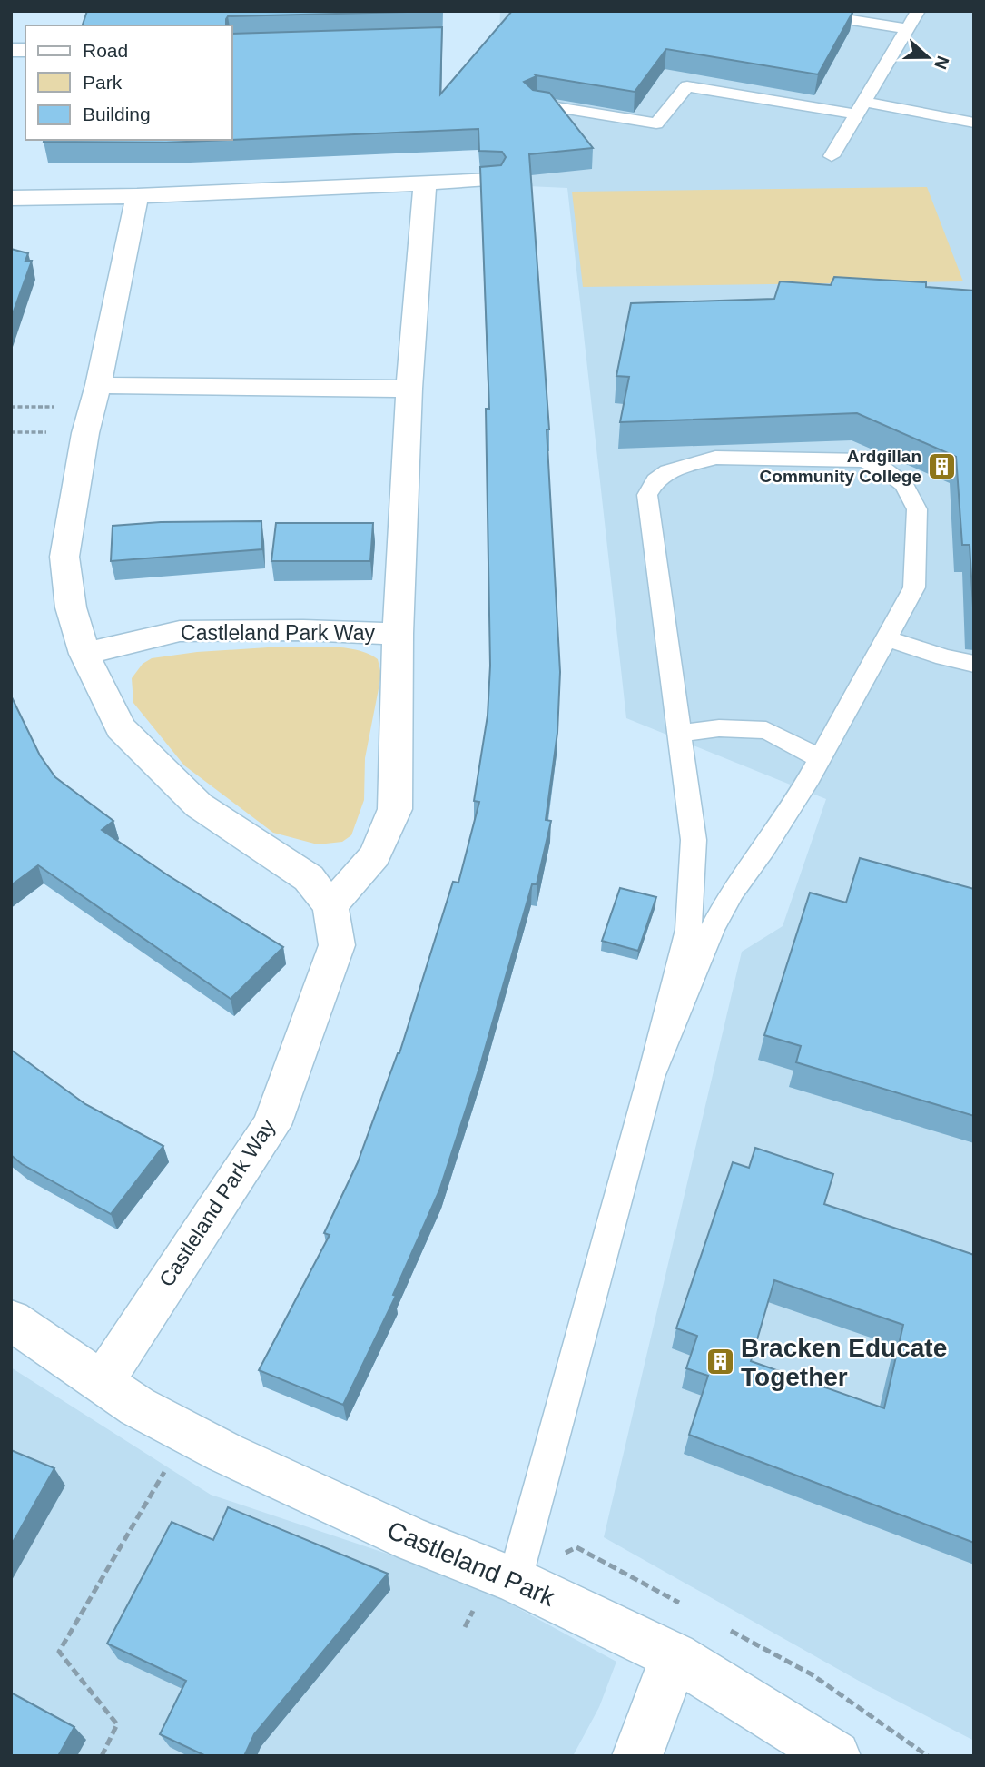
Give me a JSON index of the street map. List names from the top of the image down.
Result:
{
  "streets": {
    "street": ["Castleland Park Way", "Castleland Park"]
  },
  "crossings": [
    ["Castleland Park Way", "Castleland Park"]
  ],
  "places": {
    "building": ["Ardgillan Community College", "Bracken Educate Together"]
  },
  "legend": ["Road", "Park", "Building"],
  "north": "right"
}
